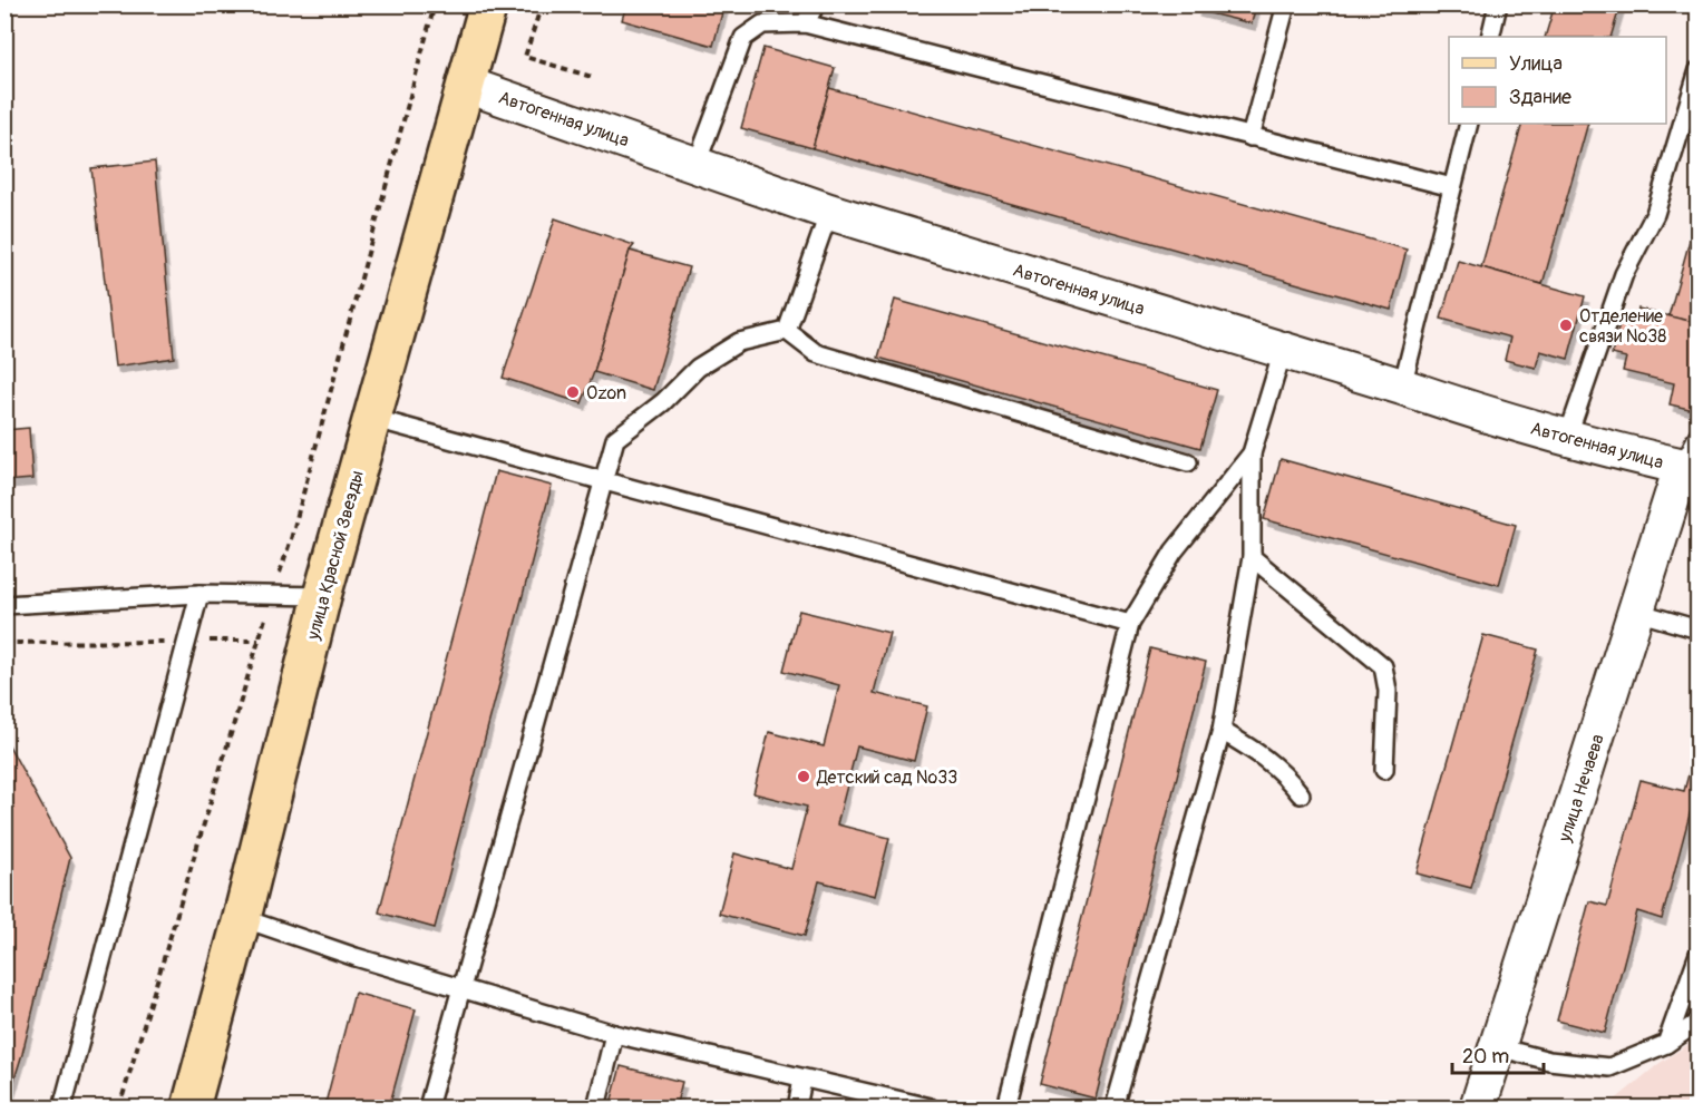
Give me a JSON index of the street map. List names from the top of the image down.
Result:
{
  "streets": {
    "main road": ["улица Красной Звезды"],
    "street": ["Автогенная улица", "улица Нечаева"]
  },
  "crossings": [
    ["Автогенная улица", "улица Красной Звезды"],
    ["Автогенная улица", "улица Нечаева"]
  ],
  "places": ["Отделение связи №38", "Ozon", "Детский сад №33"],
  "legend": ["Улица", "Здание"],
  "scale_bar": "20 m"
}
